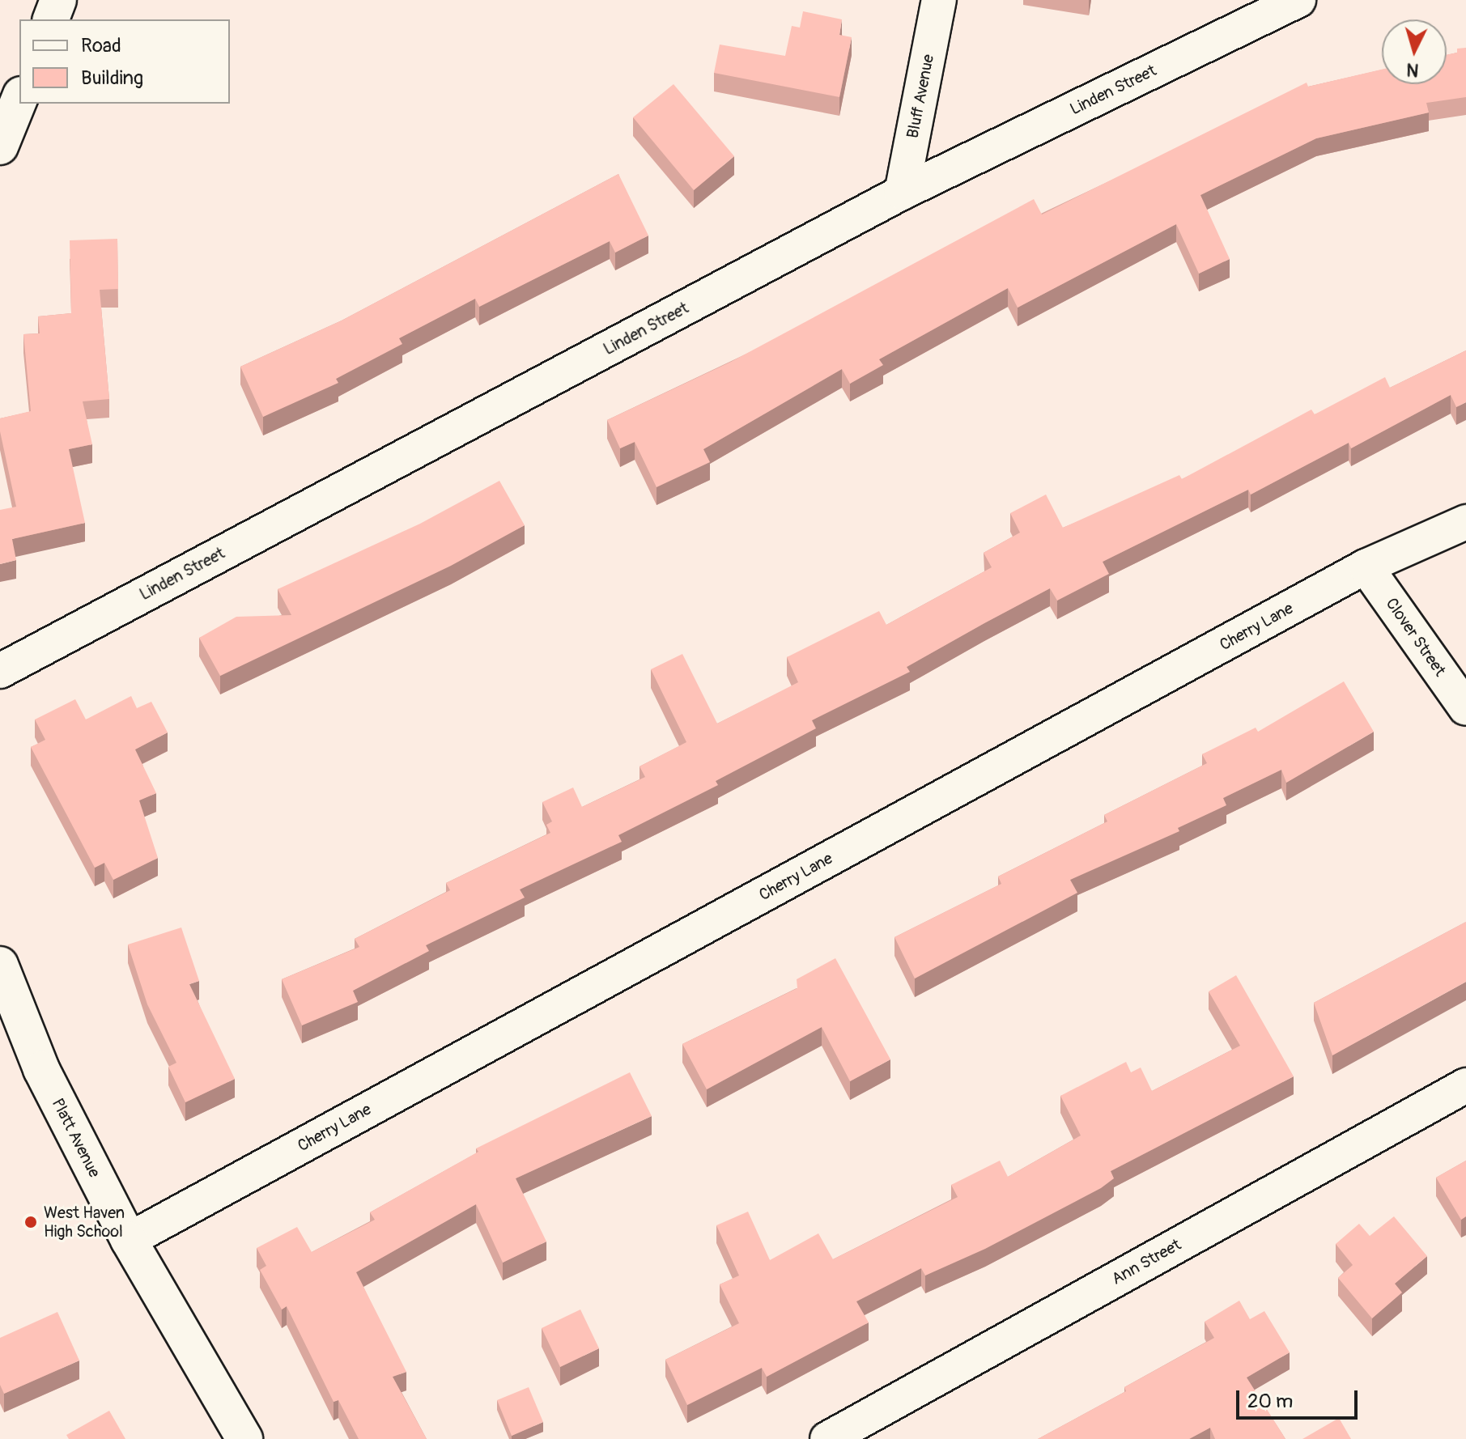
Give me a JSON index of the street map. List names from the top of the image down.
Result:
{
  "streets": {
    "main road": ["Platt Avenue"],
    "street": [
      "Linden Street",
      "Bluff Avenue",
      "Cherry Lane",
      "Clover Street",
      "Ann Street"
    ]
  },
  "crossings": [
    ["Linden Street", "Bluff Avenue"],
    ["Cherry Lane", "Clover Street"],
    ["Cherry Lane", "Platt Avenue"]
  ],
  "places": ["West Haven High School"],
  "legend": ["Road", "Building"],
  "scale_bar": "20 m",
  "north": "bottom"
}
